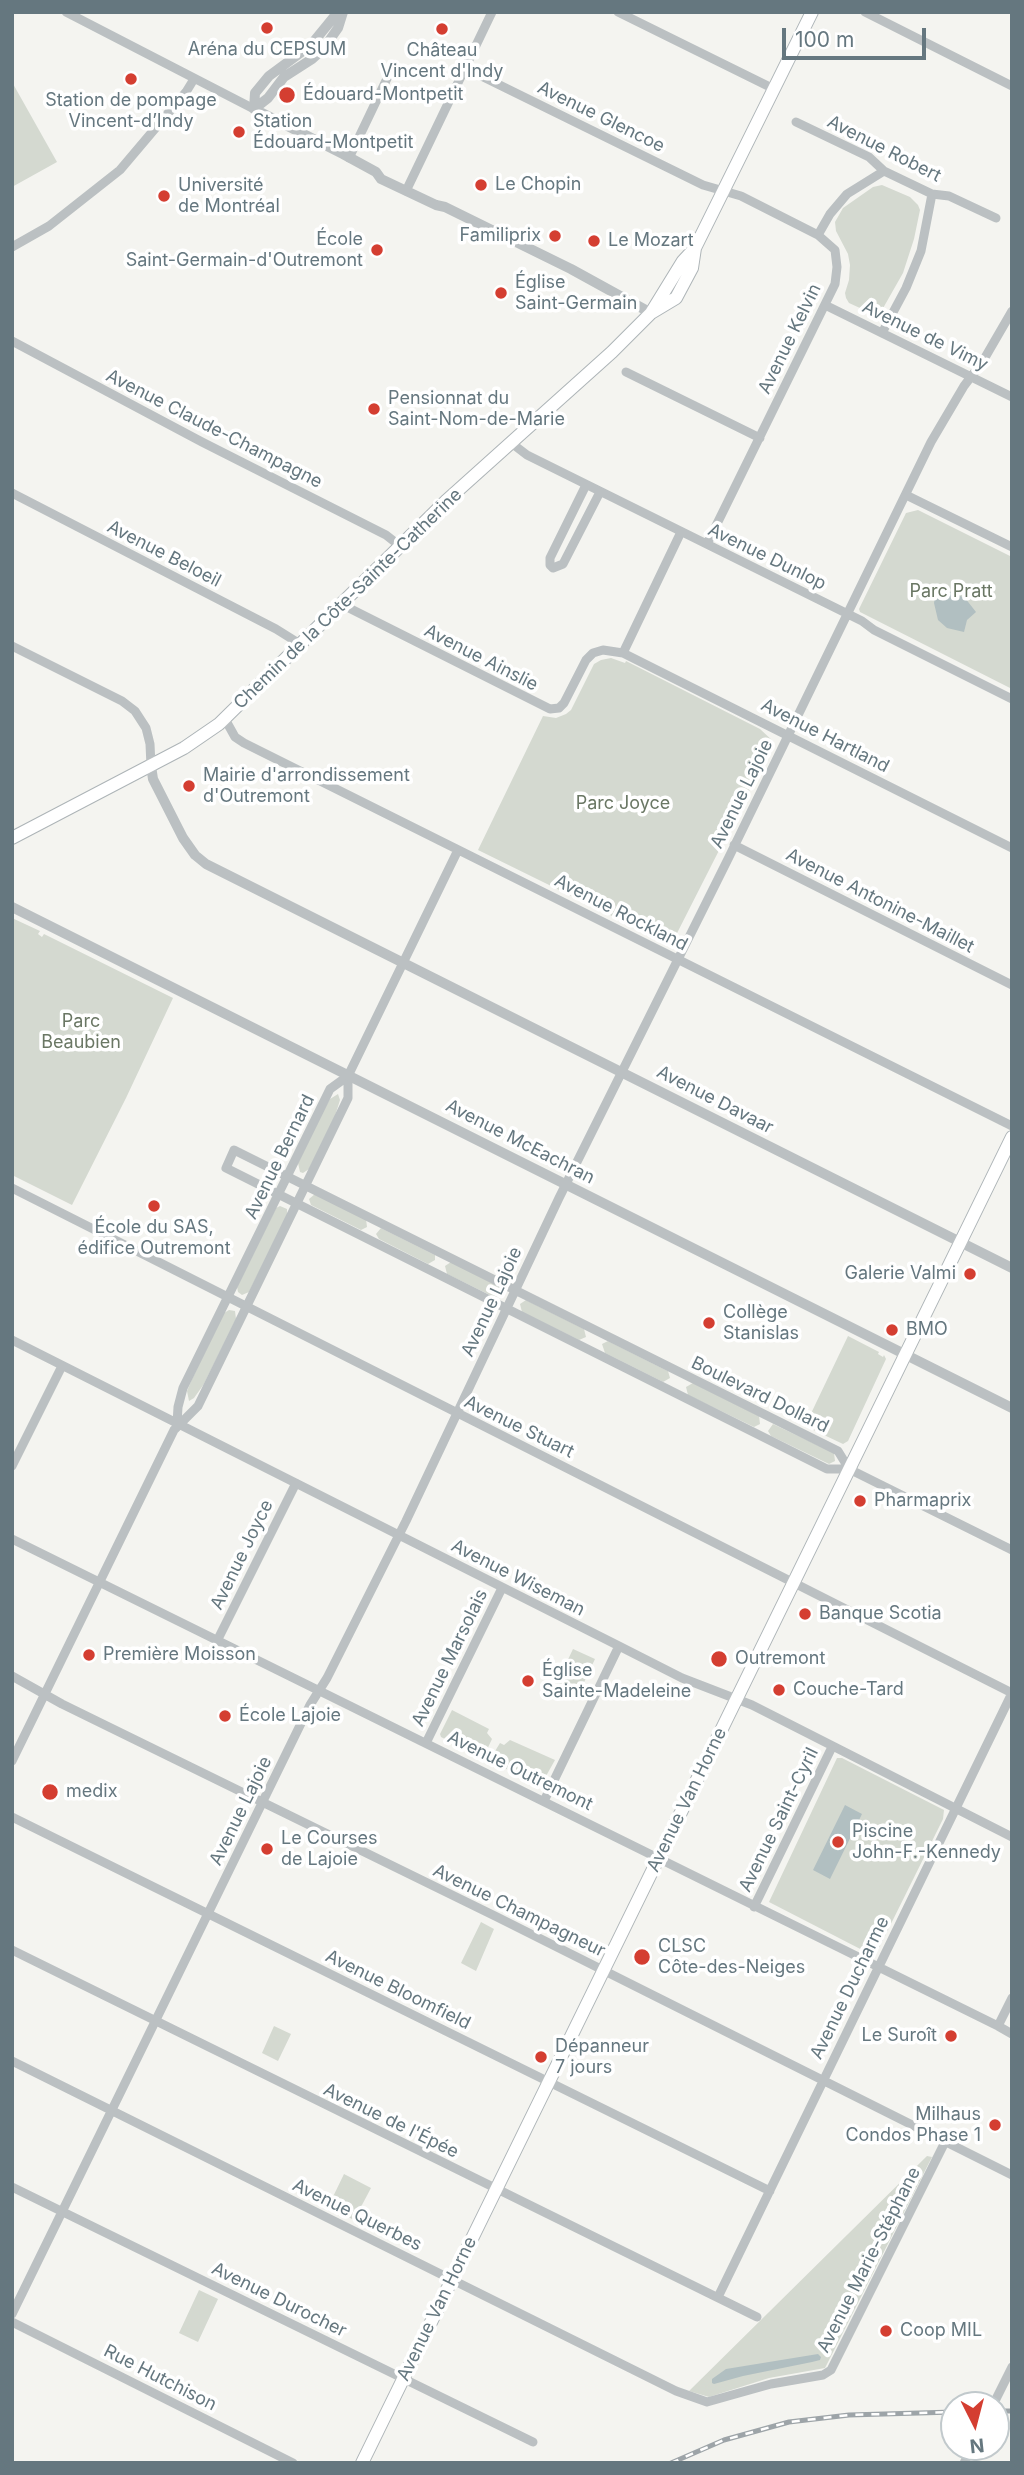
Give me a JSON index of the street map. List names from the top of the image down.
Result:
{
  "streets": {
    "main road": ["Chemin de la Côte-Sainte-Catherine", "Avenue Van Horne"],
    "street": [
      "Avenue Glencoe",
      "Avenue Robert",
      "Avenue de Vimy",
      "Avenue Kelvin",
      "Avenue Claude-Champagne",
      "Avenue Beloeil",
      "Avenue Dunlop",
      "Avenue Ainslie",
      "Avenue Hartland",
      "Avenue Lajoie",
      "Avenue Antonine-Maillet",
      "Avenue Rockland",
      "Avenue Davaar",
      "Avenue McEachran",
      "Avenue Bernard",
      "Boulevard Dollard",
      "Avenue Stuart",
      "Avenue Joyce",
      "Avenue Wiseman",
      "Avenue Marsolais",
      "Avenue Outremont",
      "Avenue Saint-Cyril",
      "Avenue Champagneur",
      "Avenue Ducharme",
      "Avenue Bloomfield",
      "Avenue de l'Épée",
      "Avenue Querbes",
      "Avenue Marie-Stéphane",
      "Avenue Durocher",
      "Rue Hutchison"
    ]
  },
  "crossings": [
    ["Avenue Glencoe", "Chemin de la Côte-Sainte-Catherine"],
    ["Avenue de Vimy", "Avenue Kelvin"],
    ["Avenue de Vimy", "Avenue Lajoie"],
    ["Avenue Kelvin", "Avenue Dunlop"],
    ["Avenue Claude-Champagne", "Chemin de la Côte-Sainte-Catherine"],
    ["Avenue Beloeil", "Chemin de la Côte-Sainte-Catherine"],
    ["Avenue Dunlop", "Chemin de la Côte-Sainte-Catherine"],
    ["Avenue Dunlop", "Avenue Lajoie"],
    ["Chemin de la Côte-Sainte-Catherine", "Avenue Ainslie"],
    ["Chemin de la Côte-Sainte-Catherine", "Avenue Rockland"],
    ["Chemin de la Côte-Sainte-Catherine", "Avenue Davaar"],
    ["Avenue Ainslie", "Avenue Hartland"],
    ["Avenue Hartland", "Avenue Lajoie"],
    ["Avenue Lajoie", "Avenue Antonine-Maillet"],
    ["Avenue Lajoie", "Avenue Rockland"],
    ["Avenue Lajoie", "Avenue Davaar"],
    ["Avenue Lajoie", "Avenue McEachran"],
    ["Avenue Lajoie", "Boulevard Dollard"],
    ["Avenue Lajoie", "Avenue Stuart"],
    ["Avenue Lajoie", "Avenue Wiseman"],
    ["Avenue Lajoie", "Avenue Outremont"],
    ["Avenue Lajoie", "Avenue Champagneur"],
    ["Avenue Lajoie", "Avenue Bloomfield"],
    ["Avenue Lajoie", "Avenue de l'Épée"],
    ["Avenue Lajoie", "Avenue Querbes"],
    ["Avenue Lajoie", "Avenue Durocher"],
    ["Avenue Davaar", "Avenue Van Horne"],
    ["Avenue McEachran", "Avenue Bernard"],
    ["Avenue McEachran", "Avenue Van Horne"],
    ["Avenue Bernard", "Boulevard Dollard"],
    ["Avenue Bernard", "Avenue Stuart"],
    ["Avenue Bernard", "Avenue Wiseman"],
    ["Avenue Bernard", "Avenue Outremont"],
    ["Avenue Bernard", "Avenue Champagneur"],
    ["Boulevard Dollard", "Avenue Van Horne"],
    ["Avenue Stuart", "Avenue Van Horne"],
    ["Avenue Stuart", "Avenue Ducharme"],
    ["Avenue Joyce", "Avenue Wiseman"],
    ["Avenue Joyce", "Avenue Outremont"],
    ["Avenue Wiseman", "Avenue Marsolais"],
    ["Avenue Wiseman", "Avenue Van Horne"],
    ["Avenue Wiseman", "Avenue Saint-Cyril"],
    ["Avenue Wiseman", "Avenue Ducharme"],
    ["Avenue Marsolais", "Avenue Outremont"],
    ["Avenue Outremont", "Avenue Van Horne"],
    ["Avenue Outremont", "Avenue Saint-Cyril"],
    ["Avenue Outremont", "Avenue Ducharme"],
    ["Avenue Van Horne", "Avenue Champagneur"],
    ["Avenue Van Horne", "Avenue Bloomfield"],
    ["Avenue Van Horne", "Avenue de l'Épée"],
    ["Avenue Van Horne", "Avenue Querbes"],
    ["Avenue Van Horne", "Avenue Durocher"],
    ["Avenue Champagneur", "Avenue Ducharme"],
    ["Avenue Champagneur", "Avenue Marie-Stéphane"],
    ["Avenue Ducharme", "Avenue Bloomfield"],
    ["Avenue Ducharme", "Avenue de l'Épée"],
    ["Avenue Querbes", "Avenue Marie-Stéphane"]
  ],
  "parks": ["Parc Pratt", "Parc Joyce", "Parc Beaubien"],
  "places": [
    "Aréna du CEPSUM",
    "Château Vincent d'Indy",
    "Station de pompage Vincent-d’Indy",
    "Édouard-Montpetit",
    "Station Édouard-Montpetit",
    "Le Chopin",
    "Université de Montréal",
    "Familiprix",
    "Le Mozart",
    "École Saint-Germain-d'Outremont",
    "Église Saint-Germain",
    "Pensionnat du Saint-Nom-de-Marie",
    "Mairie d'arrondissement d'Outremont",
    "École du SAS, édifice Outremont",
    "Galerie Valmi",
    "Collège Stanislas",
    "BMO",
    "Pharmaprix",
    "Banque Scotia",
    "Première Moisson",
    "Outremont",
    "Église Sainte-Madeleine",
    "Couche-Tard",
    "École Lajoie",
    "medix",
    "Piscine John-F.-Kennedy",
    "Le Courses de Lajoie",
    "CLSC Côte-des-Neiges",
    "Le Suroît",
    "Dépanneur 7 jours",
    "Milhaus Condos Phase 1",
    "Coop MIL"
  ],
  "scale_bar": "100 m",
  "north": "bottom"
}
